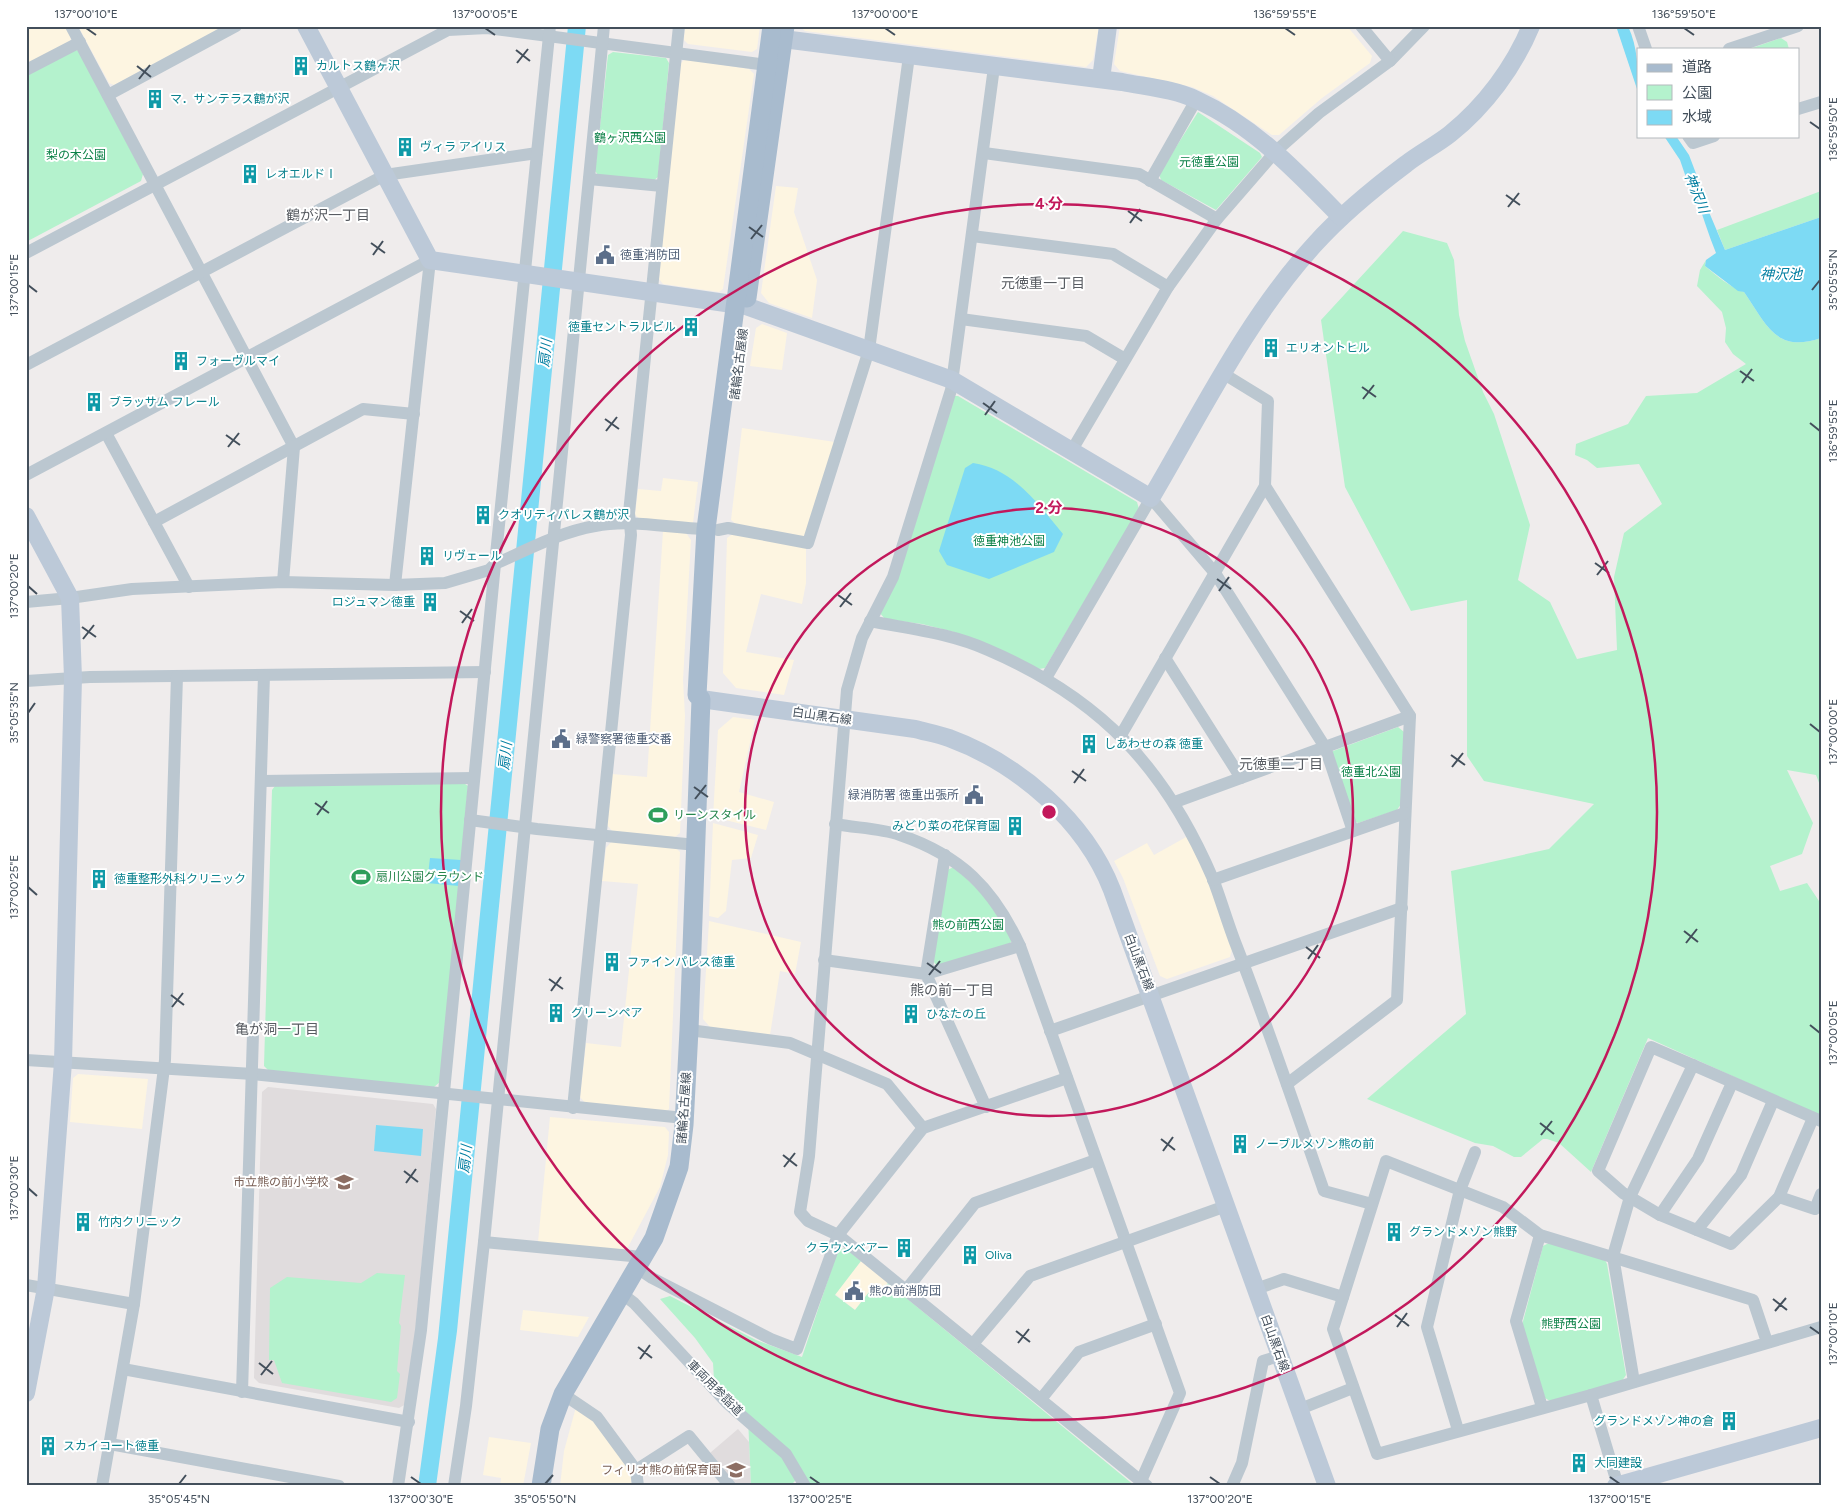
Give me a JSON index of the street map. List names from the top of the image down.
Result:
{
  "streets": {
    "main road": ["諸輪名古屋線"],
    "street": ["白山黒石線", "車両用参詣道"]
  },
  "crossings": [
    ["諸輪名古屋線", "白山黒石線"],
    ["諸輪名古屋線", "車両用参詣道"]
  ],
  "districts": [
    "鶴が沢一丁目",
    "元徳重一丁目",
    "元徳重二丁目",
    "熊の前一丁目",
    "亀が洞一丁目"
  ],
  "water": ["神沢川", "神沢池", "扇川"],
  "parks": [
    "鶴ヶ沢西公園",
    "梨の木公園",
    "元徳重公園",
    "徳重神池公園",
    "徳重北公園",
    "熊の前西公園",
    "熊野西公園"
  ],
  "places": {
    "building": [
      "カルトス鶴ヶ沢",
      "マ．サンテラス鶴が沢",
      "ヴィラ アイリス",
      "レオエルドⅠ",
      "徳重セントラルビル",
      "エリオントヒル",
      "フォーヴルマイ",
      "ブラッサム フレール",
      "クオリティパレス鶴が沢",
      "リヴェール",
      "ロジュマン徳重",
      "しあわせの森 徳重",
      "みどり菜の花保育園",
      "徳重整形外科クリニック",
      "ファインパレス徳重",
      "グリーンペア",
      "ひなたの丘",
      "ノーブルメゾン熊の前",
      "竹内クリニック",
      "グランドメゾン熊野",
      "クラウンベアー",
      "Oliva",
      "グランドメゾン神の倉",
      "スカイコート徳重",
      "大同建設"
    ],
    "public building": [
      "徳重消防団",
      "緑警察署徳重交番",
      "緑消防署 徳重出張所",
      "熊の前消防団"
    ],
    "sports": ["リーンスタイル", "扇川公園グラウンド"],
    "school or university": ["市立熊の前小学校", "フィリオ熊の前保育園"]
  },
  "legend": ["道路", "公園", "水域"],
  "coordinates": [
    "137°00'10\"E",
    "137°00'05\"E",
    "137°00'00\"E",
    "136°59'55\"E",
    "136°59'50\"E",
    "35°05'55\"N",
    "137°00'15\"E",
    "137°00'20\"E",
    "35°05'35\"N",
    "137°00'25\"E",
    "137°00'30\"E",
    "35°05'45\"N",
    "35°05'50\"N"
  ],
  "rings": ["4 分", "2 分"]
}
